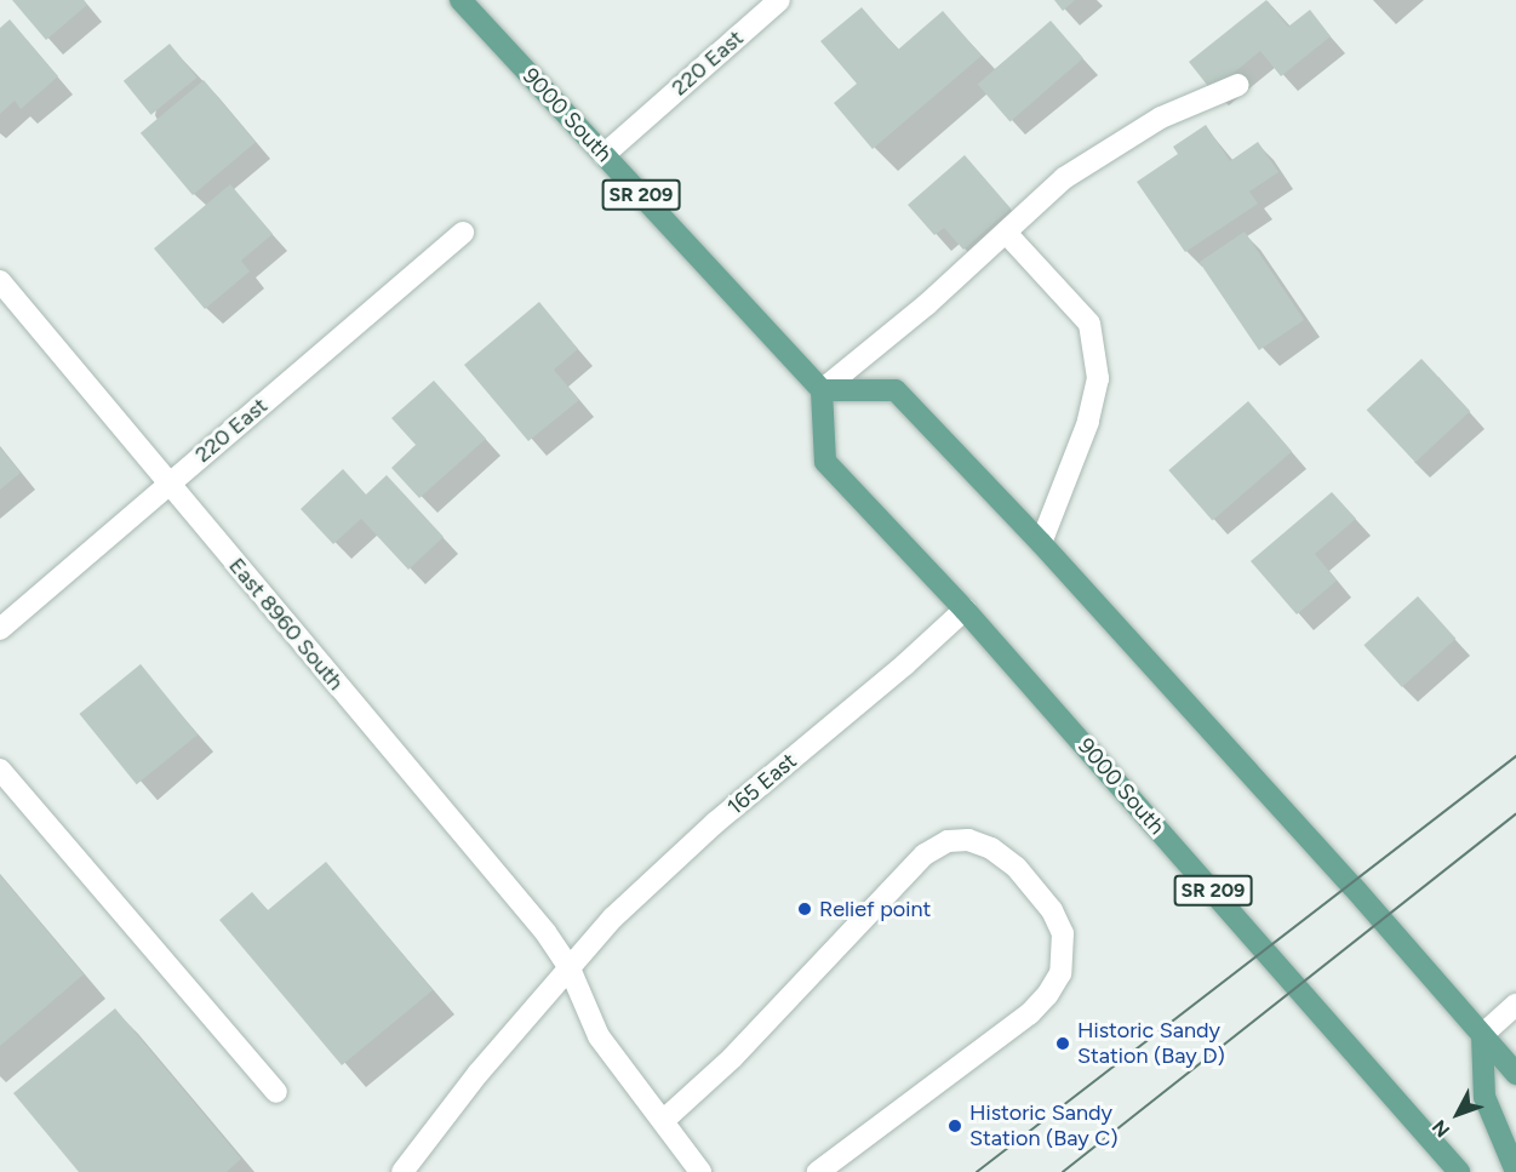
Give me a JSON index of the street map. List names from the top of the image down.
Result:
{
  "streets": {
    "main road": ["9000 South", "SR 209"],
    "street": ["220 East", "East 8960 South", "165 East"]
  },
  "crossings": [
    ["220 East", "9000 South"],
    ["220 East", "East 8960 South"],
    ["9000 South", "165 East"],
    ["East 8960 South", "165 East"]
  ],
  "places": ["Relief point", "Historic Sandy Station (Bay D)", "Historic Sandy Station (Bay C)"],
  "north": "bottom left"
}
